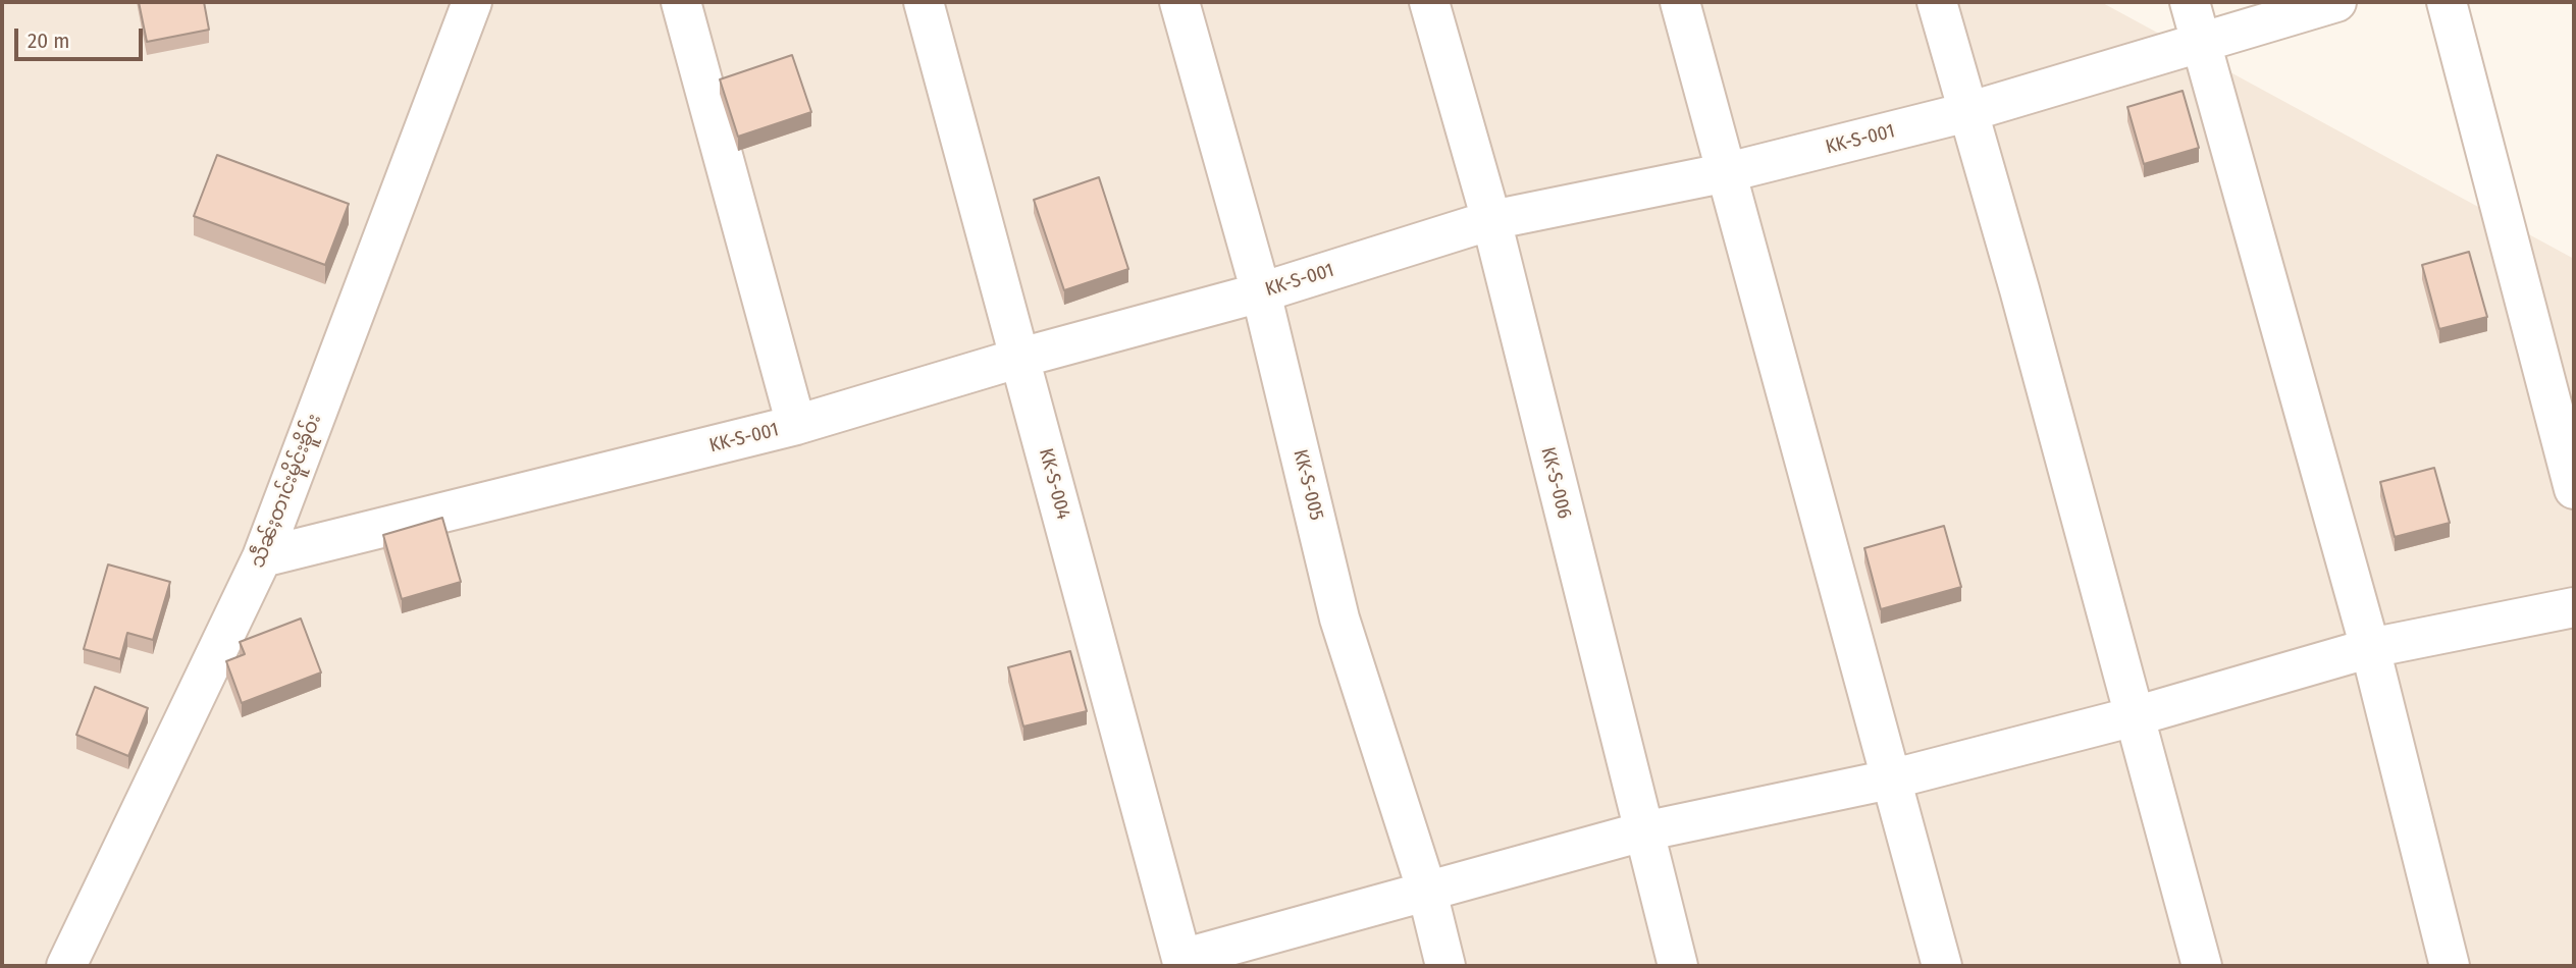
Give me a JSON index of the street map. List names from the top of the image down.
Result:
{
  "streets": {
    "street": [
      "KK-S-001",
      "KK-S-006",
      "KK-S-004",
      "KK-S-005",
      "သဵၼ်ႈတၢင်းမိူင်းၶိူဝ်း"
    ]
  },
  "crossings": [
    ["KK-S-001", "KK-S-006"],
    ["KK-S-001", "KK-S-004"],
    ["KK-S-001", "KK-S-005"],
    ["KK-S-001", "သဵၼ်ႈတၢင်းမိူင်းၶိူဝ်း"]
  ],
  "scale_bar": "20 m"
}
